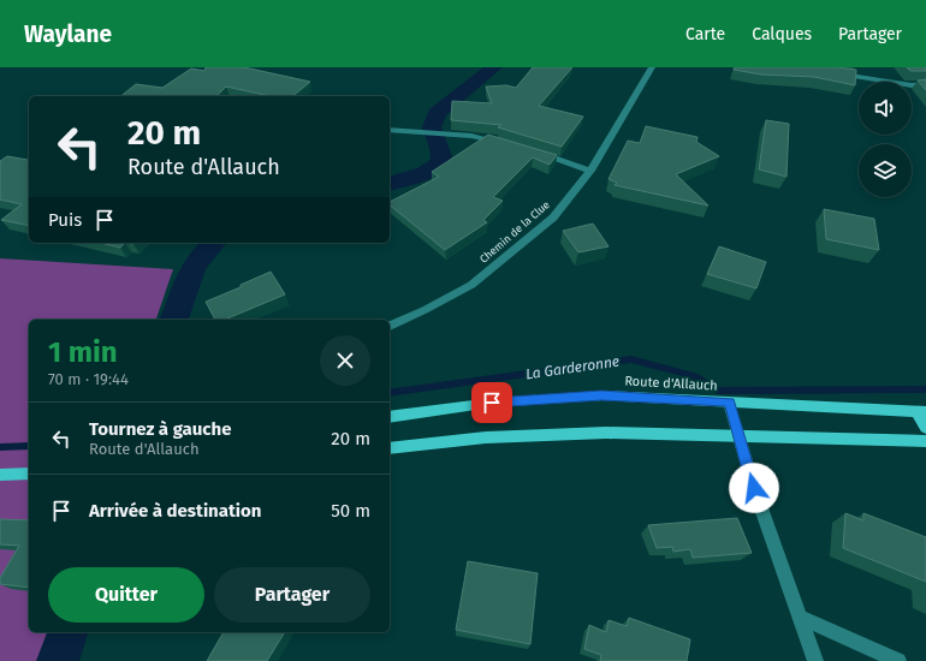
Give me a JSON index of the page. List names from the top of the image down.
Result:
{
  "streets": {
    "main road": ["Route d'Allauch"],
    "street": ["Chemin de la Clue"]
  },
  "water": ["La Garderonne"],
  "page": {
    "header": "Waylane",
    "nav": ["Carte", "Calques", "Partager"],
    "turn": ["20 m", "Route d'Allauch"],
    "then": "Puis",
    "heading": ["1 min", "70 m · 19:44"],
    "list": [
      {
        "name": "Tournez à gauche",
        "note": "Route d'Allauch",
        "value": "20 m"
      },
      {
        "name": "Arrivée à destination",
        "value": "50 m"
      }
    ],
    "buttons": ["Quitter", "Partager"]
  }
}
